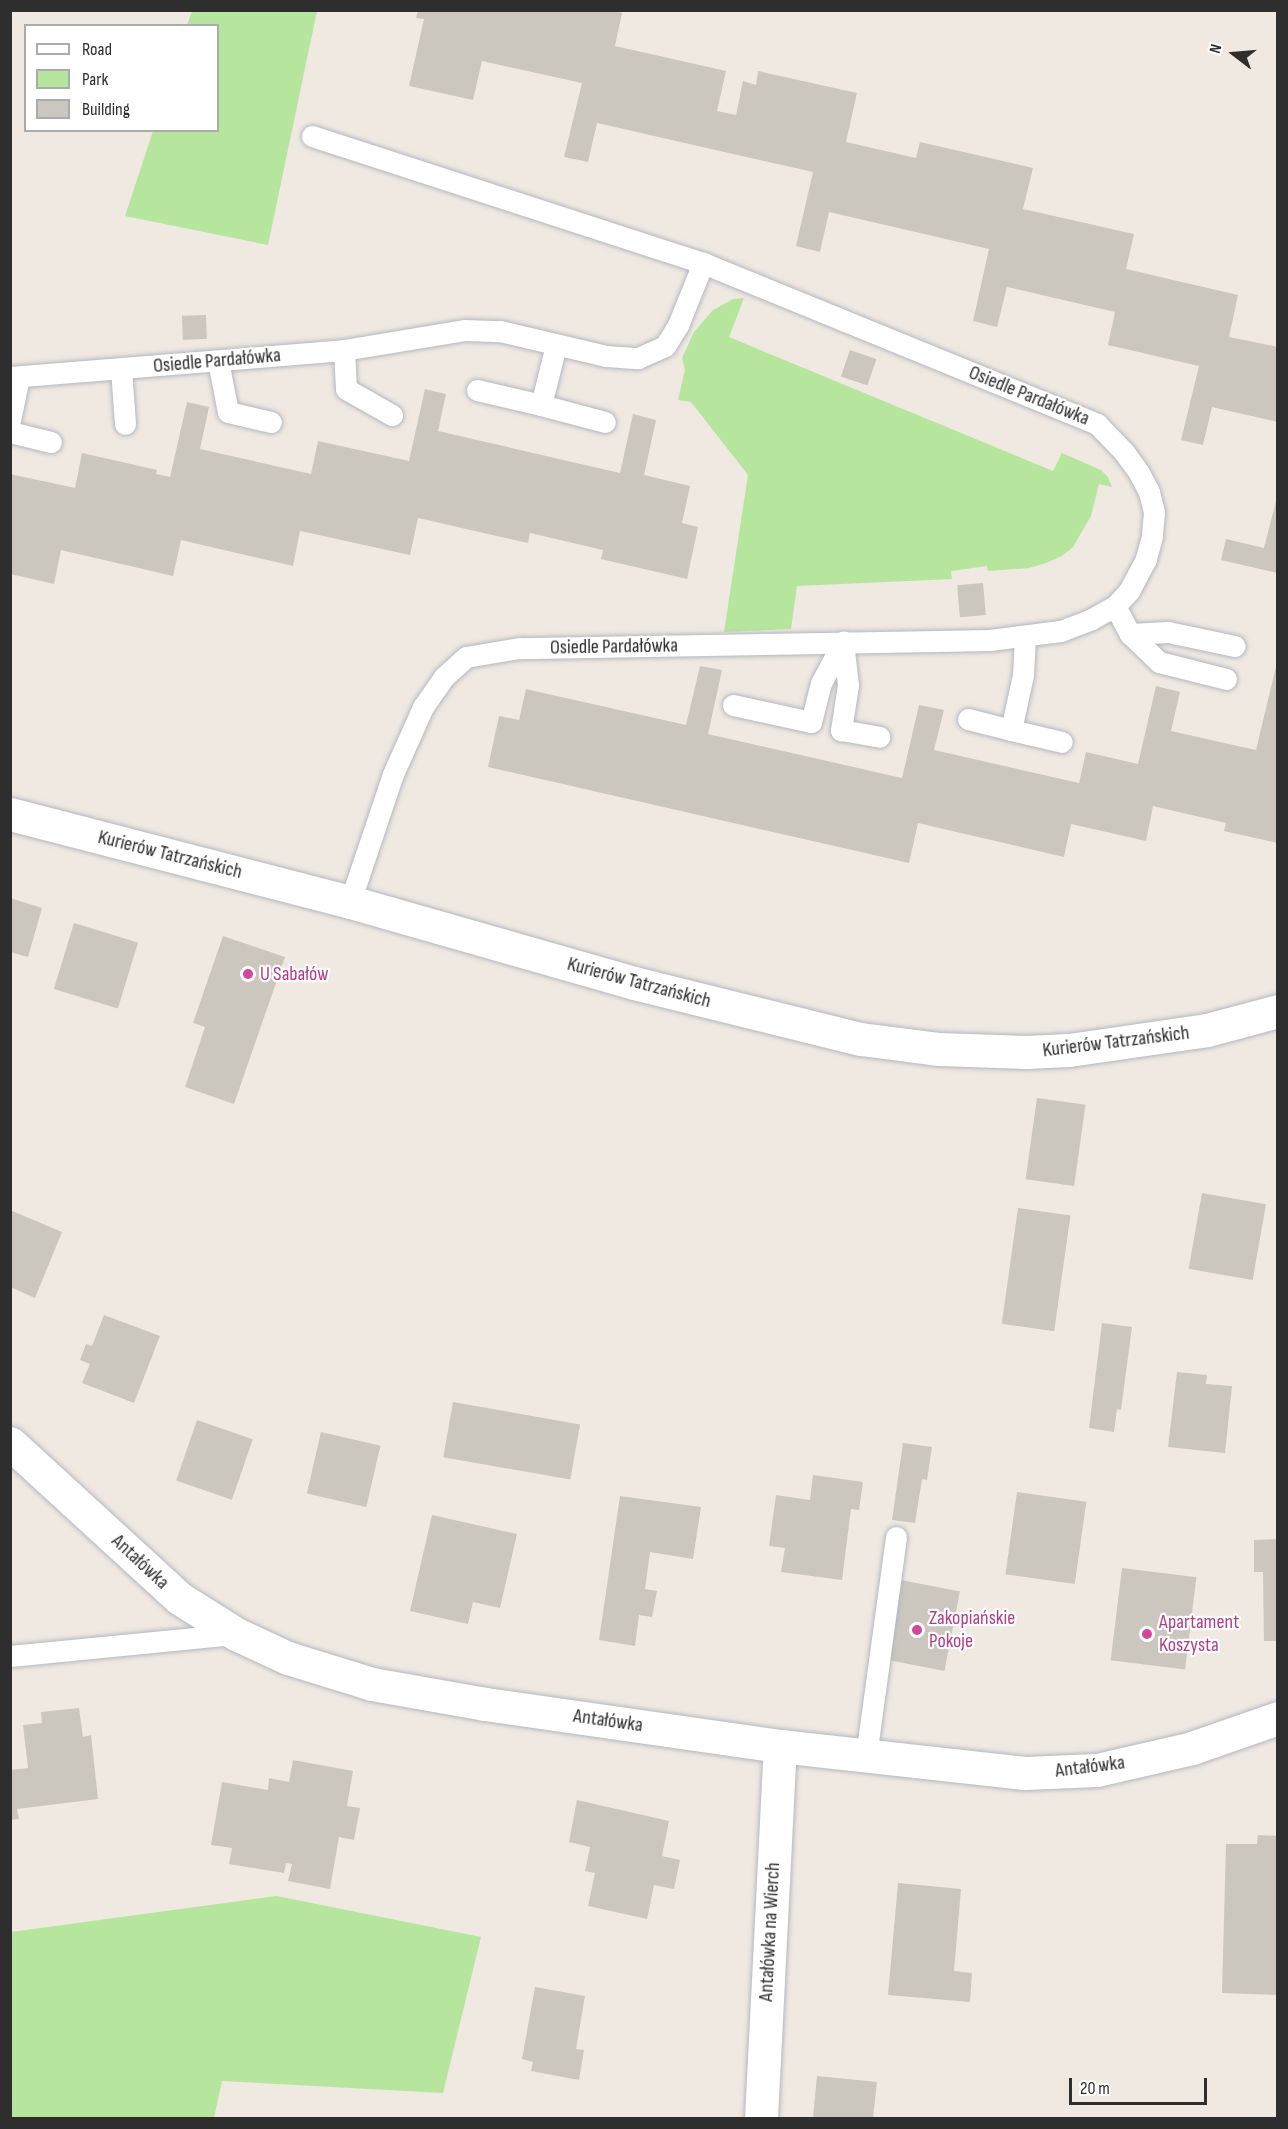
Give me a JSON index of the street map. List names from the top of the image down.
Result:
{
  "streets": {
    "street": ["Kurierów Tatrzańskich", "Antałówka", "Antałówka na Wierch"],
    "lane": ["Osiedle Pardałówka"]
  },
  "crossings": [
    ["Osiedle Pardałówka", "Kurierów Tatrzańskich"],
    ["Antałówka", "Antałówka na Wierch"]
  ],
  "places": ["U Sabałów", "Zakopiańskie Pokoje", "Apartament Koszysta"],
  "legend": ["Road", "Park", "Building"],
  "scale_bar": "20 m",
  "north": "left"
}
